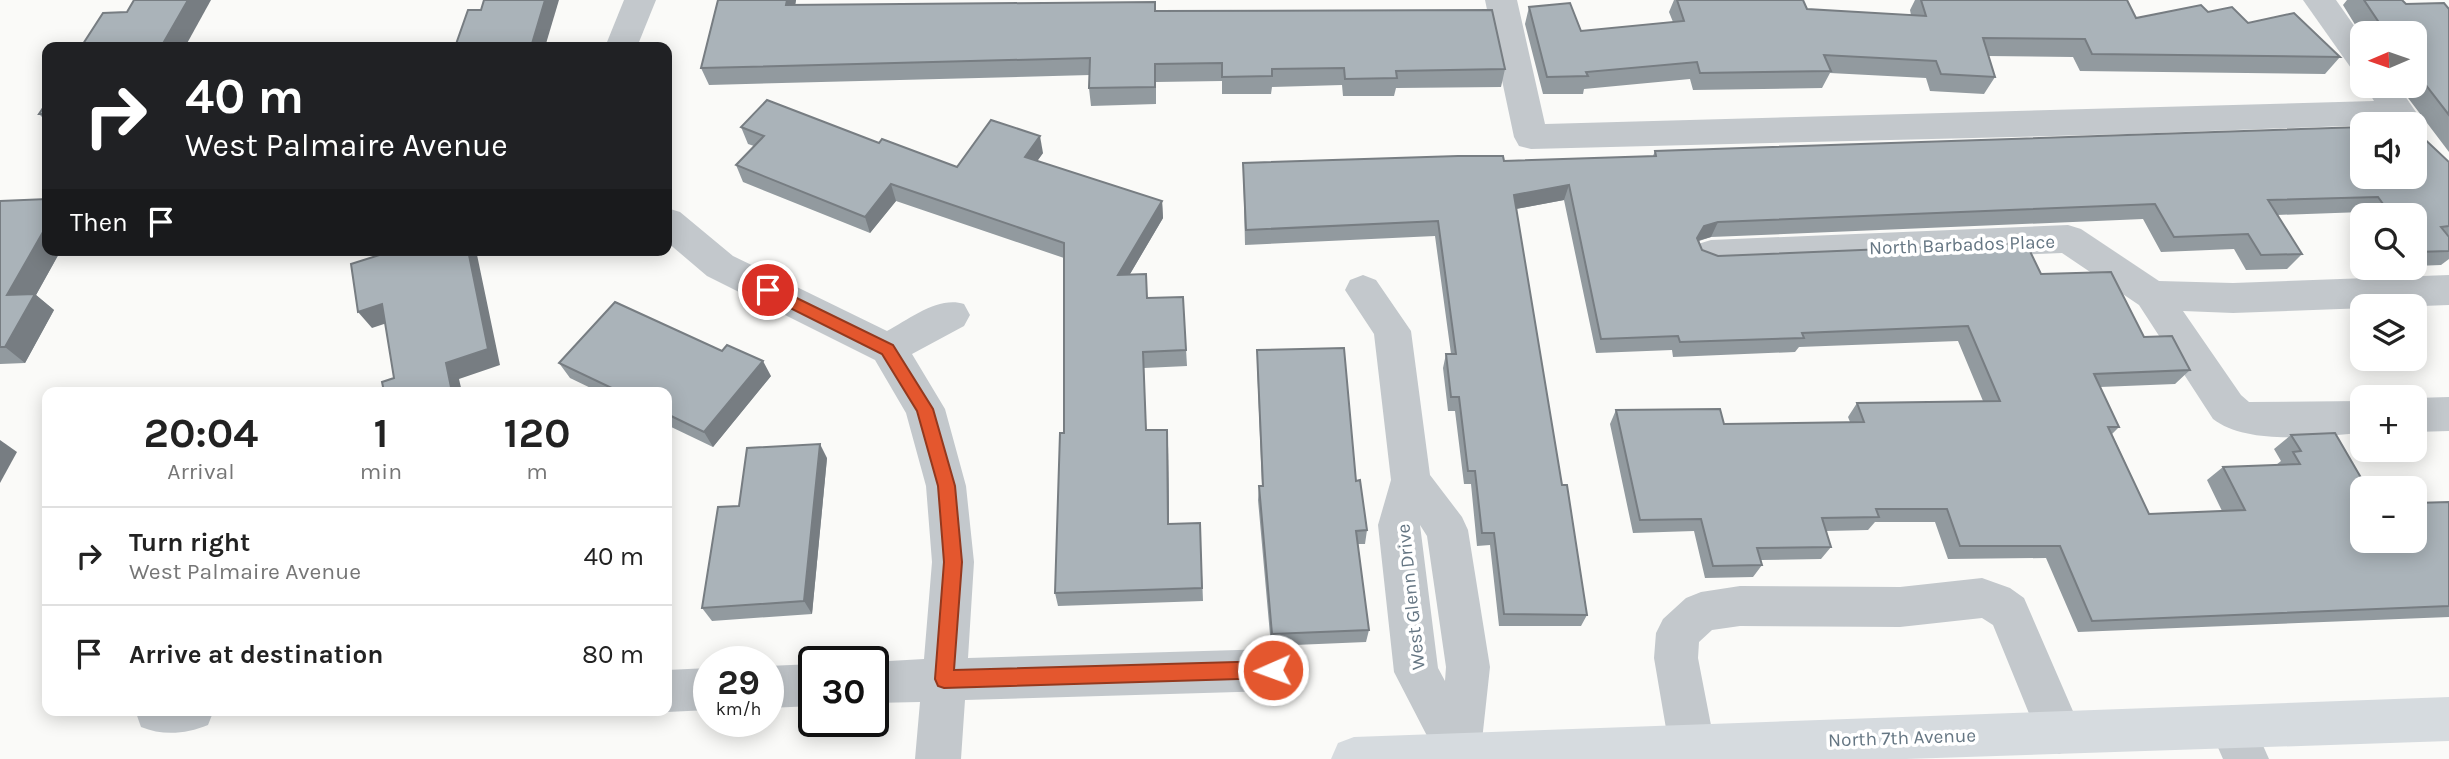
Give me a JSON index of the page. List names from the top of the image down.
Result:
{
  "streets": {
    "main road": ["North 7th Avenue"],
    "street": ["North Barbados Place", "West Glenn Drive"]
  },
  "crossings": [
    ["West Glenn Drive", "North 7th Avenue"]
  ],
  "north": "left",
  "page": {
    "map_buttons": ["+", "−"],
    "turn": ["40 m", "West Palmaire Avenue"],
    "then": "Then",
    "eta": [
      "20:04",
      "Arrival",
      "1",
      "min",
      "120",
      "m"
    ],
    "list": [
      {
        "name": "Turn right",
        "note": "West Palmaire Avenue",
        "value": "40 m"
      },
      {
        "name": "Arrive at destination",
        "value": "80 m"
      }
    ],
    "speed": "29 km/h",
    "limit": "30"
  }
}
